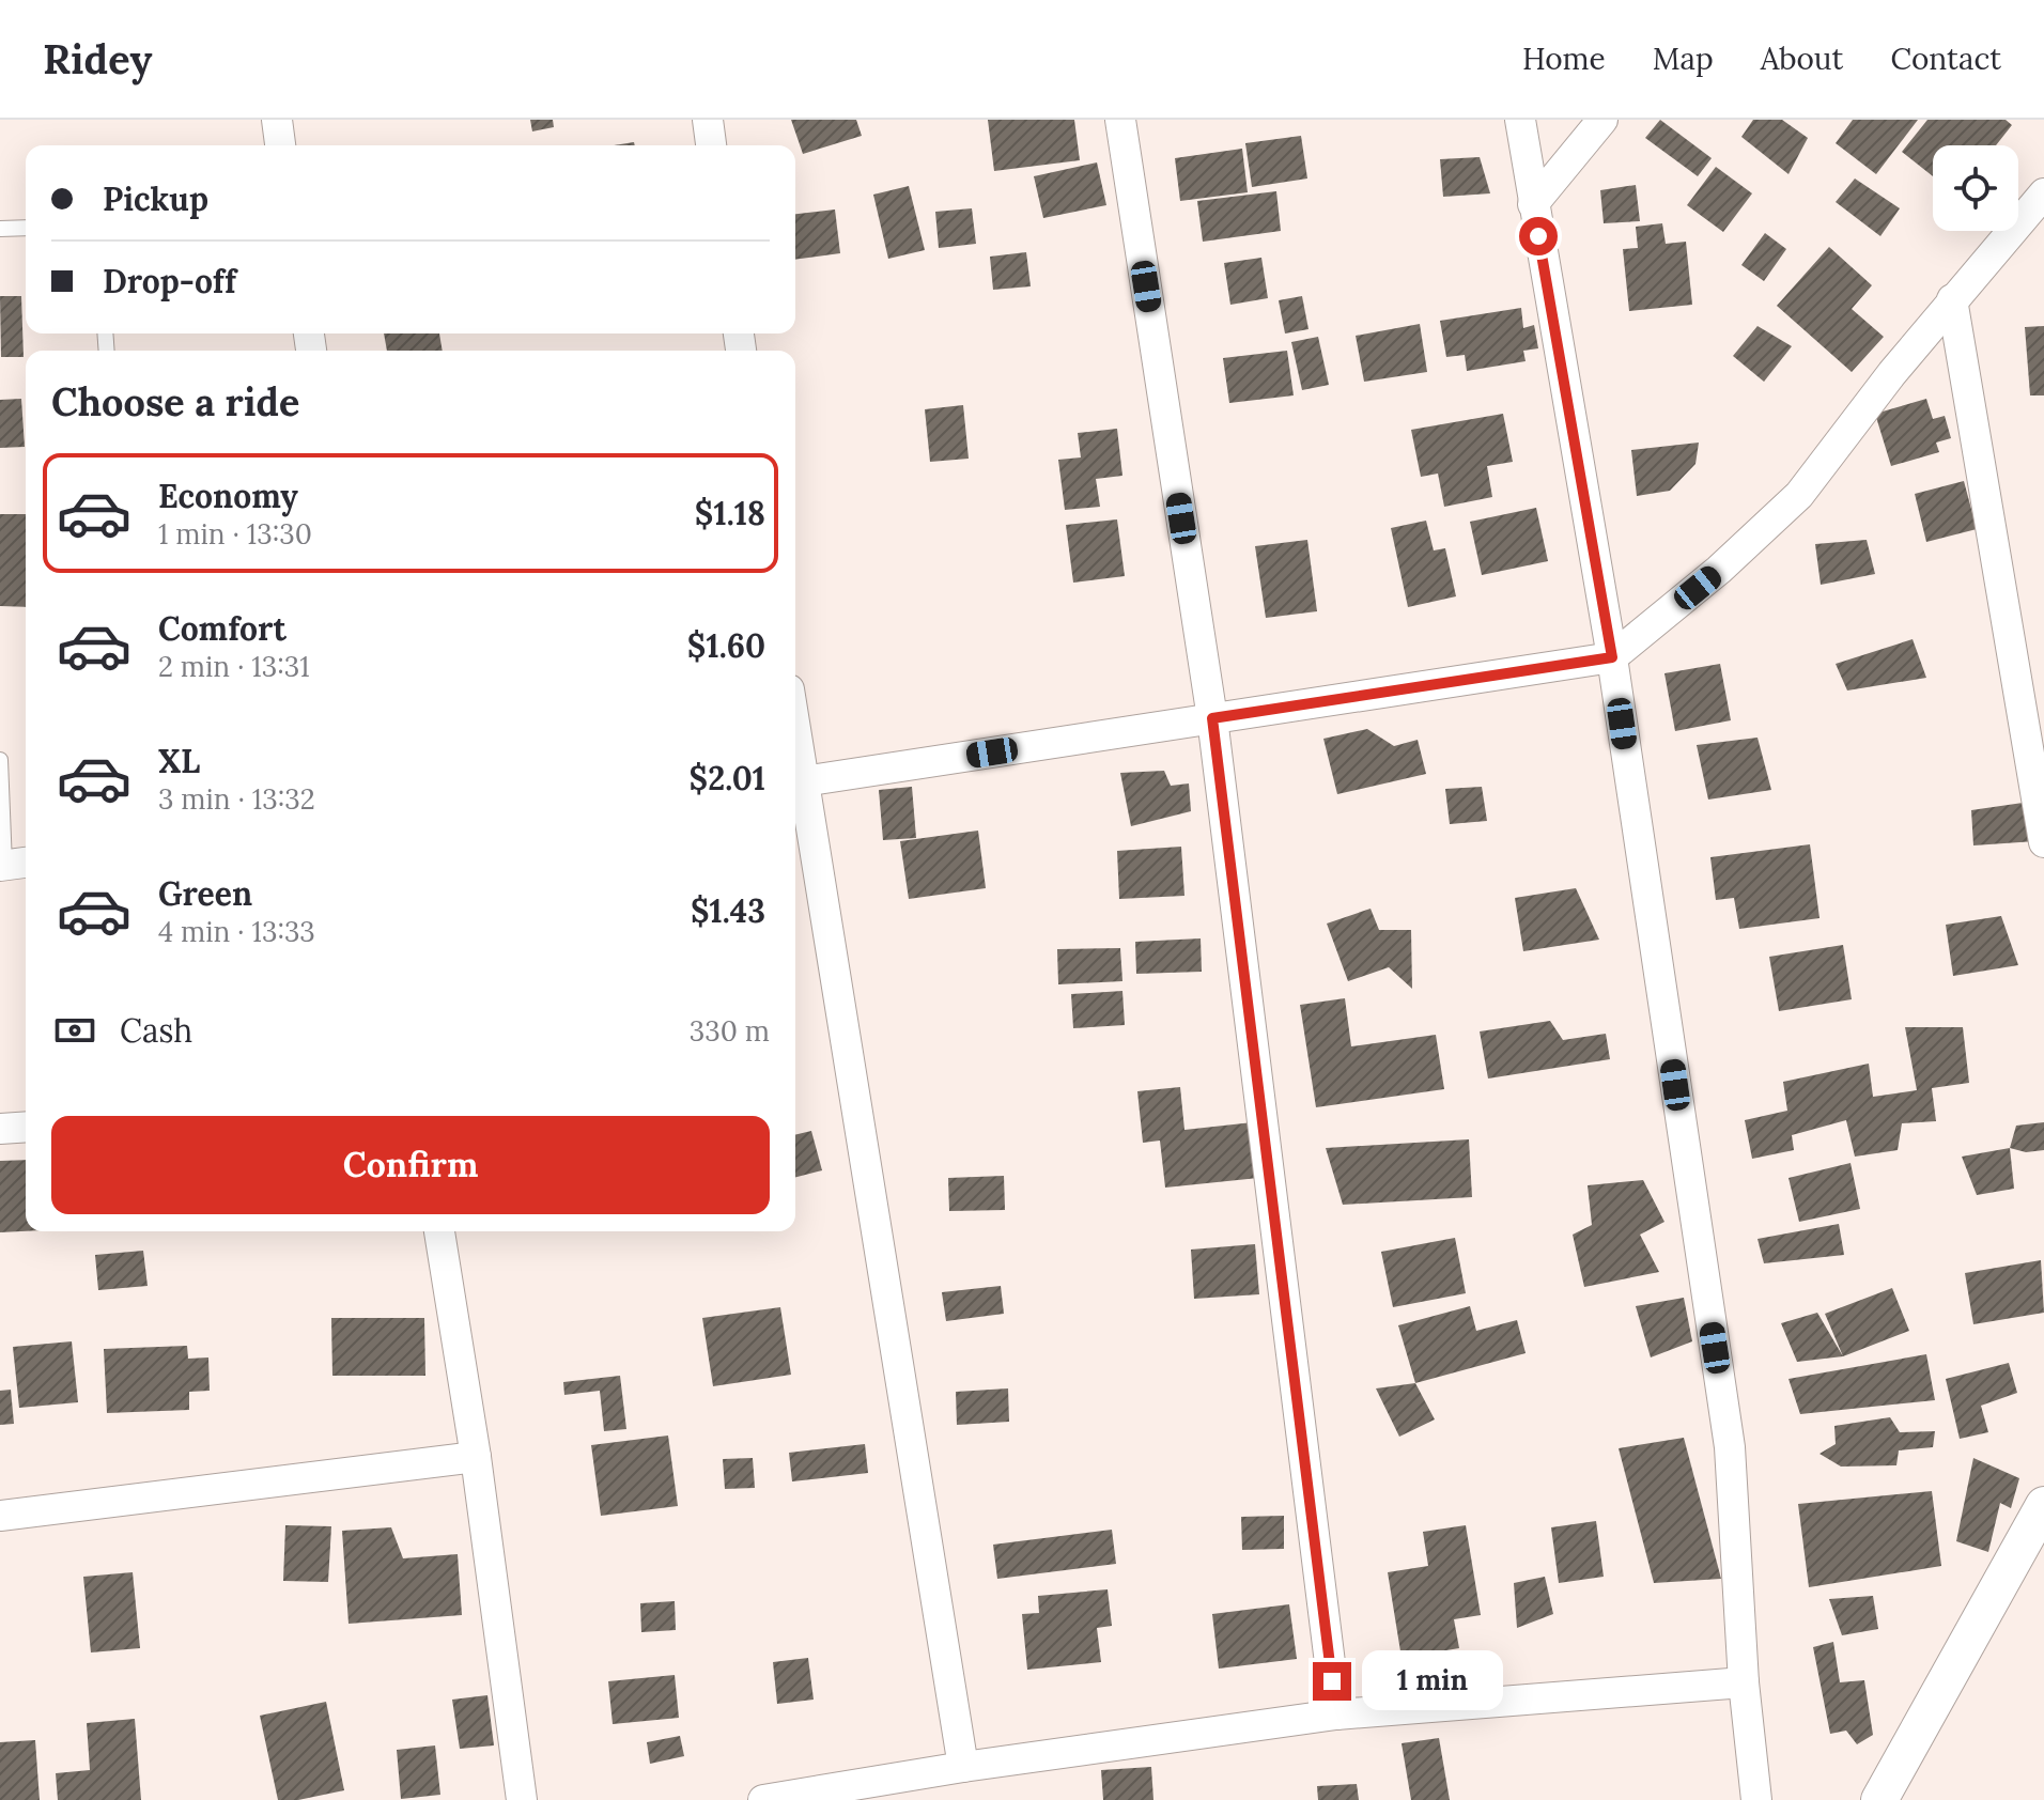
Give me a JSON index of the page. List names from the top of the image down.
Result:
{
  "page": {
    "header": "Ridey",
    "nav": [
      "Home",
      "Map",
      "About",
      "Contact"
    ],
    "banner": ["Pickup", "Drop-off"],
    "heading": "Choose a ride",
    "list": [
      {
        "name": "Economy",
        "note": "1 min · 13:30",
        "value": "$1.18"
      },
      {
        "name": "Comfort",
        "note": "2 min · 13:31",
        "value": "$1.60"
      },
      {
        "name": "XL",
        "note": "3 min · 13:32",
        "value": "$2.01"
      },
      {
        "name": "Green",
        "note": "4 min · 13:33",
        "value": "$1.43"
      }
    ],
    "pay": ["Cash", "330 m"],
    "buttons": "Confirm",
    "bubble": "1 min"
  }
}
